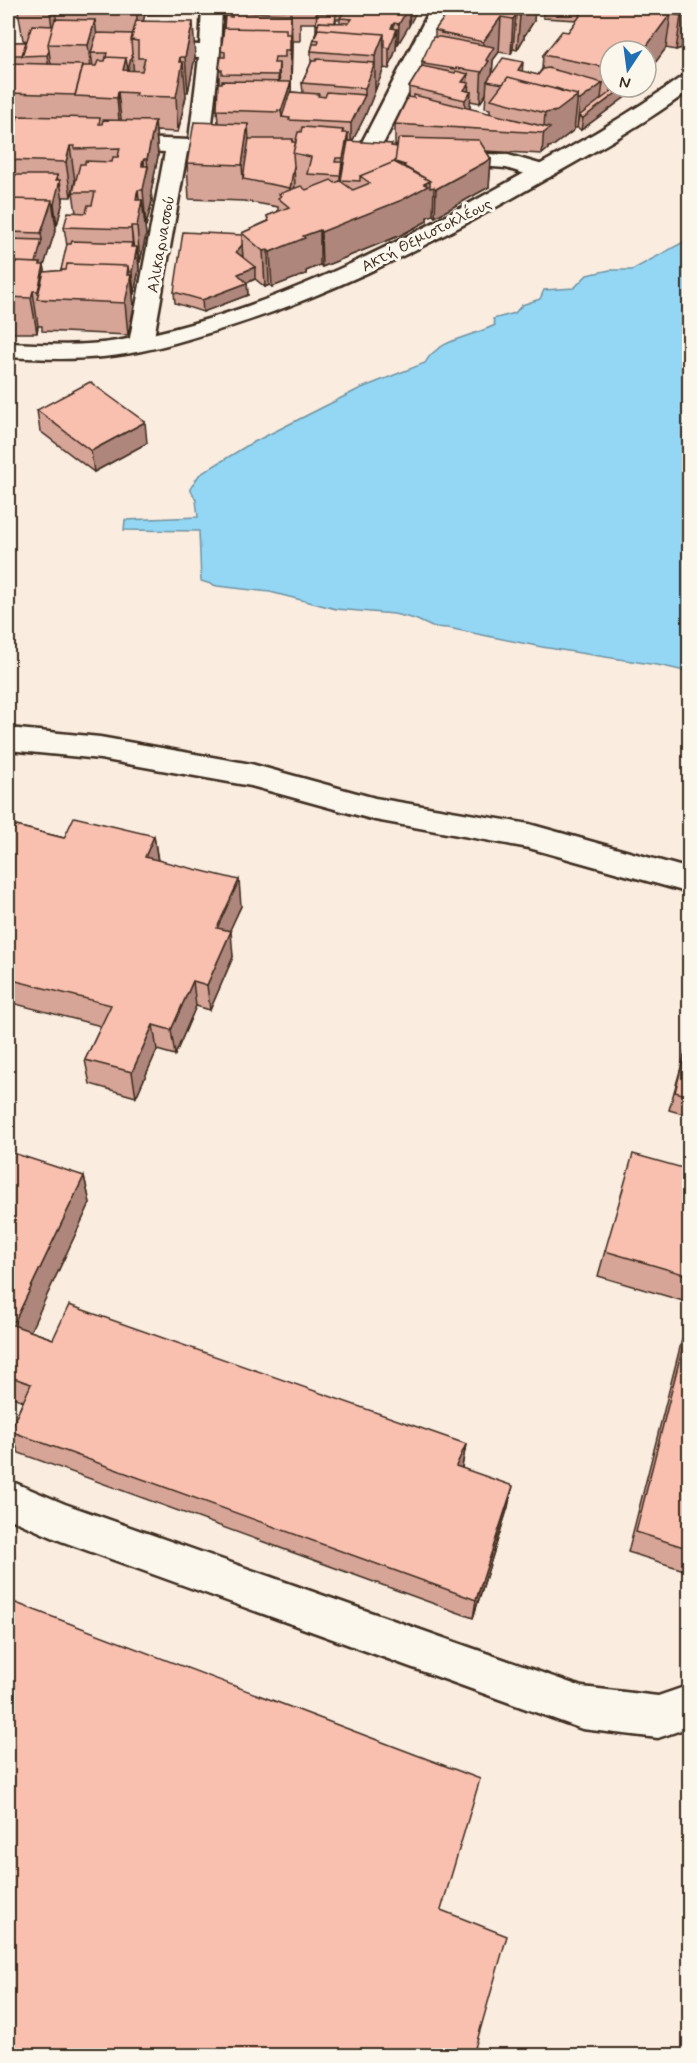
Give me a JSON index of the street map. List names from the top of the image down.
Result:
{
  "streets": {
    "street": ["Ακτή Θεμιστοκλέους", "Αλικαρνασσού"]
  },
  "crossings": [
    ["Ακτή Θεμιστοκλέους", "Αλικαρνασσού"]
  ],
  "north": "bottom"
}
